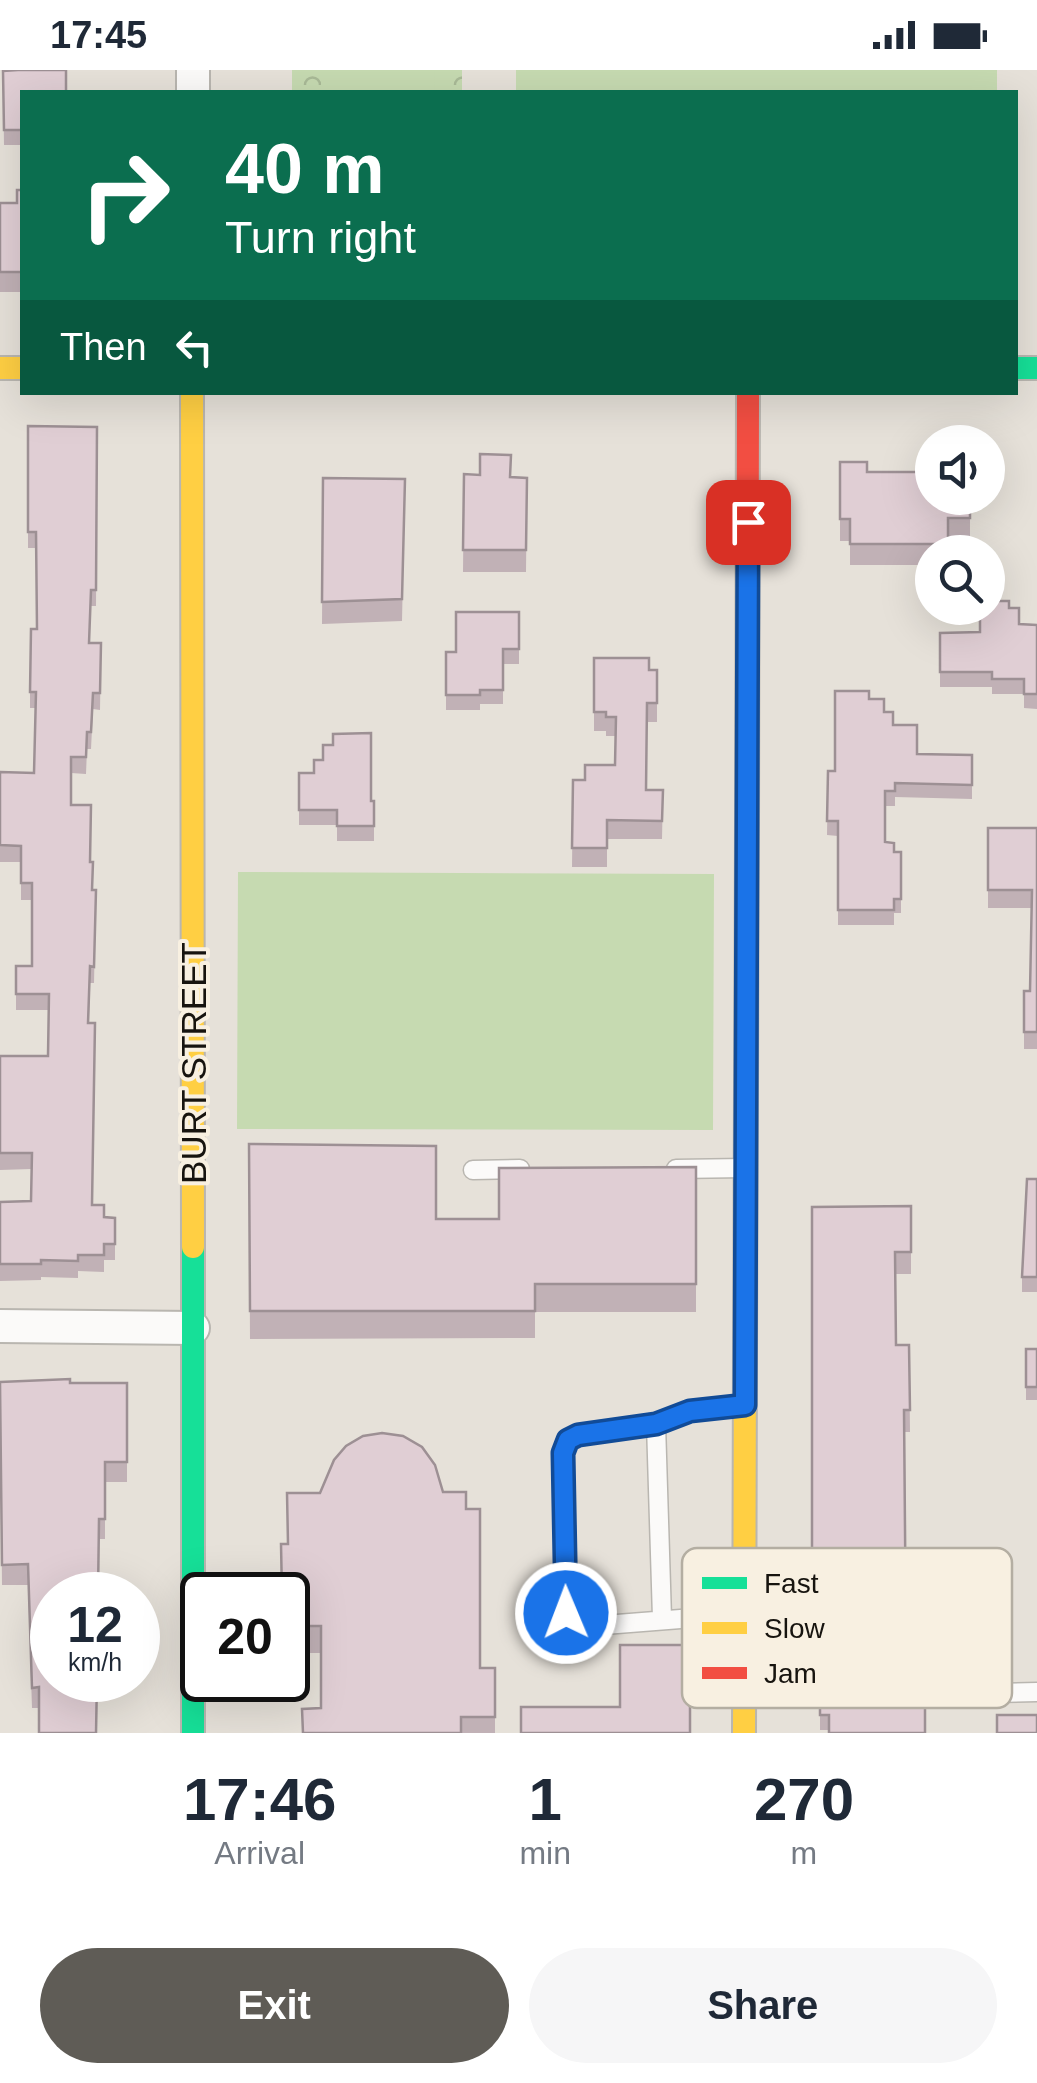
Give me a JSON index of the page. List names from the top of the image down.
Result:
{
  "streets": {
    "street": ["BURT STREET"]
  },
  "legend": ["Fast", "Slow", "Jam"],
  "page": {
    "status": "17:45",
    "turn": ["40 m", "Turn right"],
    "then": "Then",
    "speed": "12 km/h",
    "limit": "20",
    "eta": [
      "17:46",
      "Arrival",
      "1",
      "min",
      "270",
      "m"
    ],
    "buttons": ["Exit", "Share"]
  }
}
